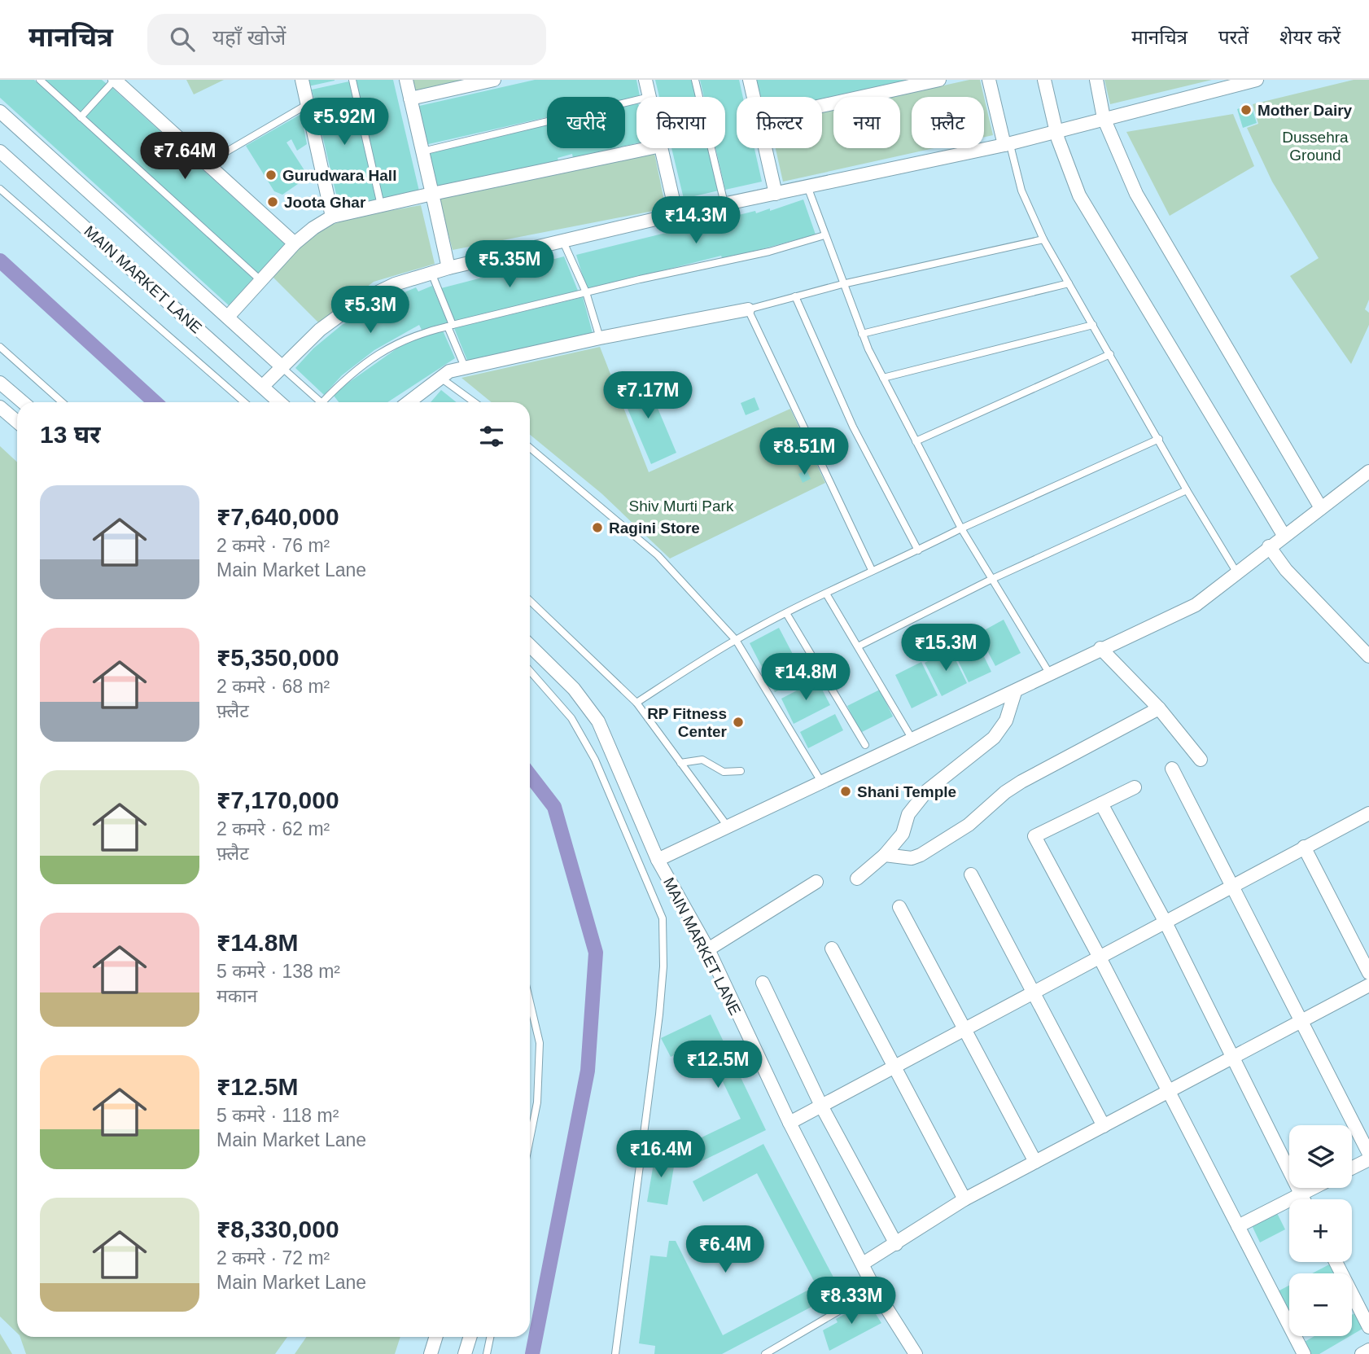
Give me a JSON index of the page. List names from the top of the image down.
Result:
{
  "streets": {
    "street": ["MAIN MARKET LANE"]
  },
  "parks": ["Dussehra Ground", "Shiv Murti Park"],
  "places": [
    "Mother Dairy",
    "Gurudwara Hall",
    "Joota Ghar",
    "Ragini Store",
    "RP Fitness Center",
    "Shani Temple"
  ],
  "page": {
    "header": "मानचित्र",
    "search": "यहाँ खोजें",
    "nav": ["मानचित्र", "परतें", "शेयर करें"],
    "chip": [
      "खरीदें",
      "किराया",
      "फ़िल्टर",
      "नया",
      "फ़्लैट"
    ],
    "price": [
      "₹5.92M",
      "₹7.64M",
      "₹14.3M",
      "₹5.35M",
      "₹5.3M",
      "₹7.17M",
      "₹8.51M",
      "₹15.3M",
      "₹14.8M",
      "₹12.5M",
      "₹16.4M",
      "₹6.4M",
      "₹8.33M"
    ],
    "heading": "13 घर",
    "list": [
      {
        "name": "₹7,640,000",
        "note": "2 कमरे · 76 m² · Main Market Lane"
      },
      {
        "name": "₹5,350,000",
        "note": "2 कमरे · 68 m² · फ़्लैट"
      },
      {
        "name": "₹7,170,000",
        "note": "2 कमरे · 62 m² · फ़्लैट"
      },
      {
        "name": "₹14.8M",
        "note": "5 कमरे · 138 m² · मकान"
      },
      {
        "name": "₹12.5M",
        "note": "5 कमरे · 118 m² · Main Market Lane"
      },
      {
        "name": "₹8,330,000",
        "note": "2 कमरे · 72 m² · Main Market Lane"
      }
    ],
    "map_buttons": ["+", "−"]
  }
}
